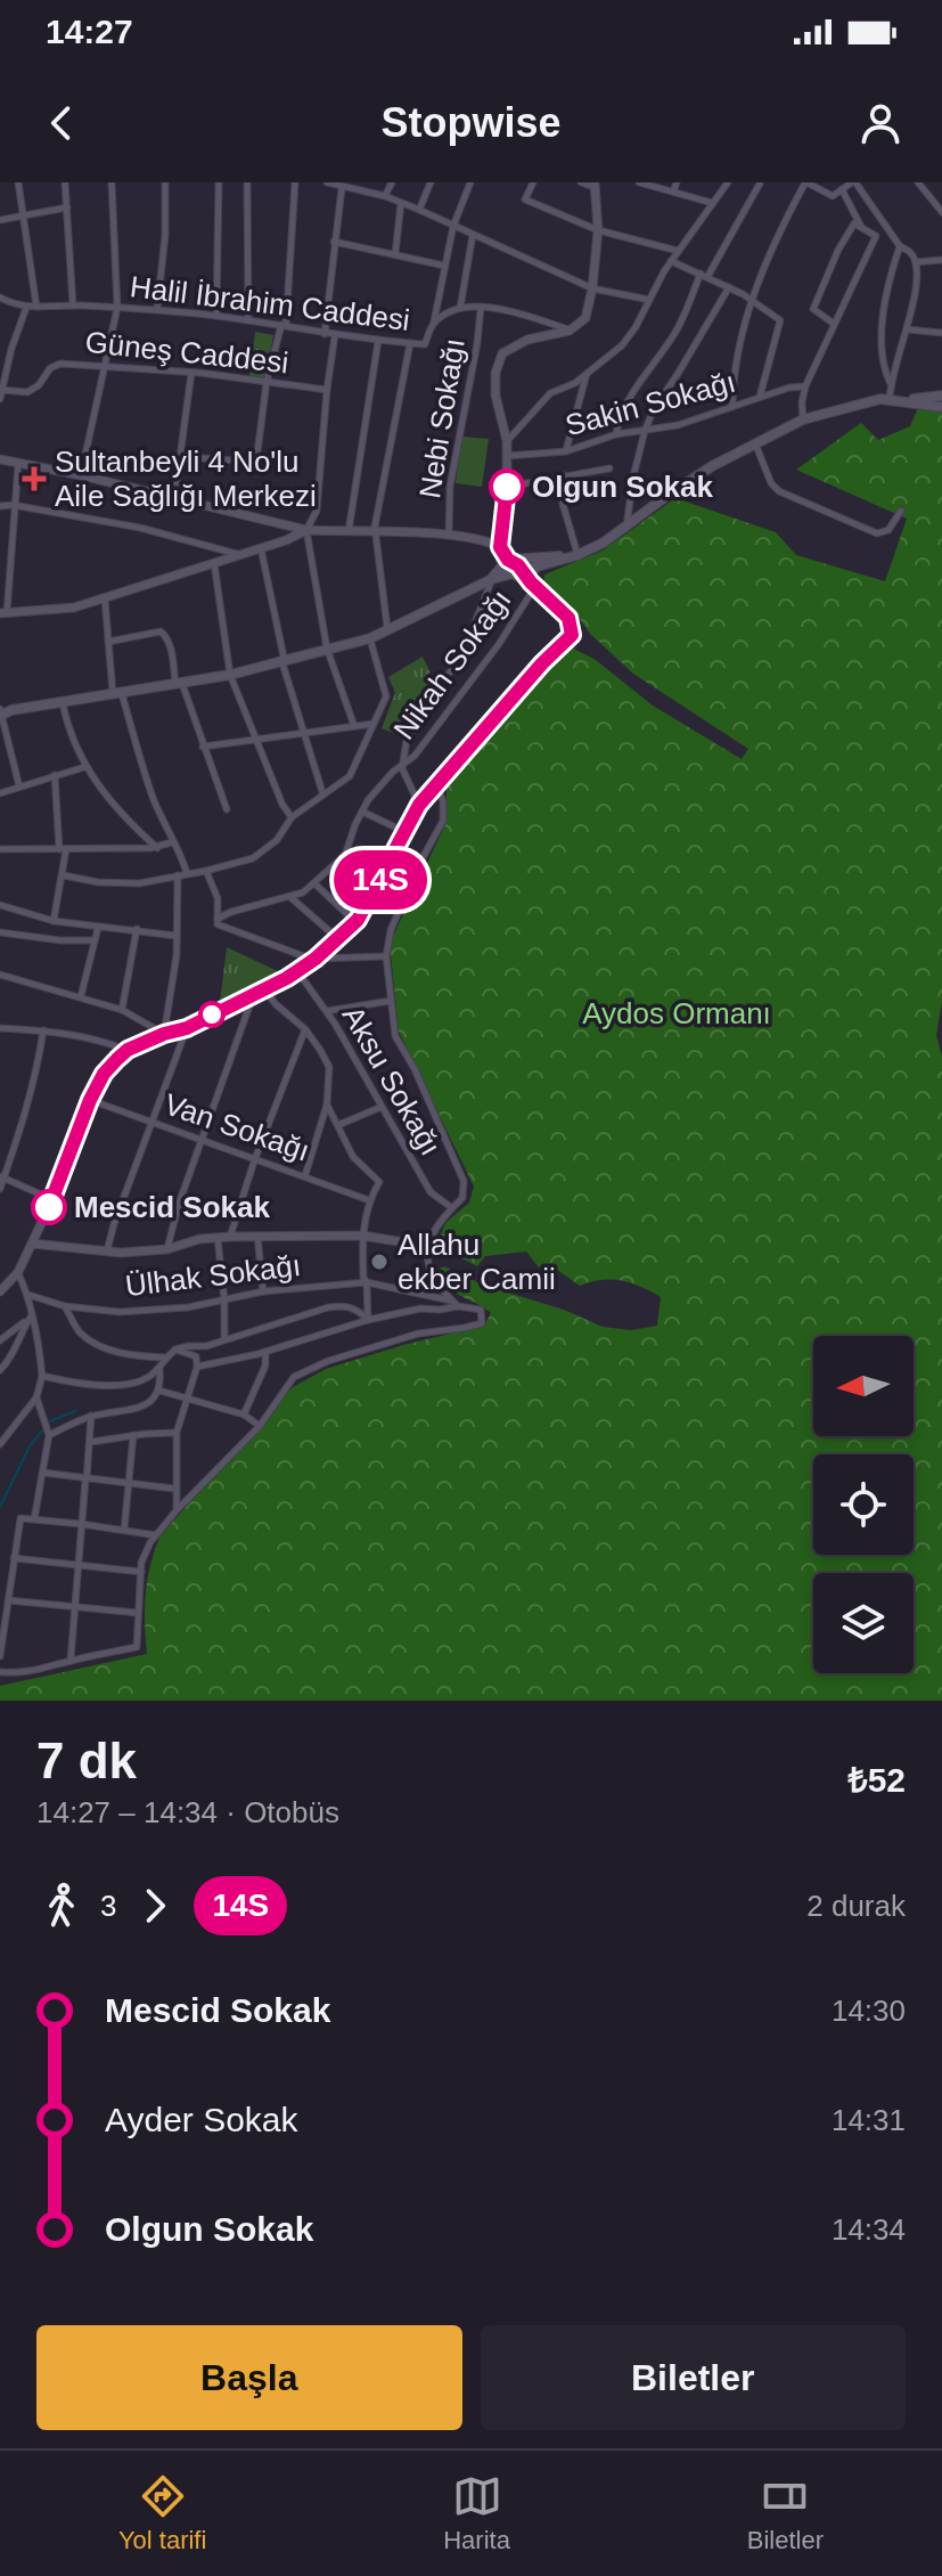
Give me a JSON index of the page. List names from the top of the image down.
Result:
{
  "streets": {
    "street": [
      "Halil İbrahim Caddesi",
      "Güneş Caddesi",
      "Sakin Sokağı",
      "Nebi Sokağı",
      "Nikah Sokağı",
      "Aksu Sokağı",
      "Van Sokağı",
      "Ülhak Sokağı"
    ]
  },
  "parks": ["Aydos Ormanı"],
  "places": {
    "health": ["Sultanbeyli 4 No'lu Aile Sağlığı Merkezi"],
    "other": ["Olgun Sokak", "Mescid Sokak", "Allahu ekber Camii"]
  },
  "lines": ["bus line 14S"],
  "north": "left",
  "page": {
    "status": "14:27",
    "header": "Stopwise",
    "on_map": "14S",
    "heading": ["7 dk", "14:27 – 14:34 · Otobüs", "₺52"],
    "legs": ["3", "14S", "2 durak"],
    "list": [
      {
        "name": "Mescid Sokak",
        "value": "14:30"
      },
      {
        "name": "Ayder Sokak",
        "value": "14:31"
      },
      {
        "name": "Olgun Sokak",
        "value": "14:34"
      }
    ],
    "buttons": ["Başla", "Biletler"],
    "tabs": ["Yol tarifi", "Harita", "Biletler"]
  }
}
